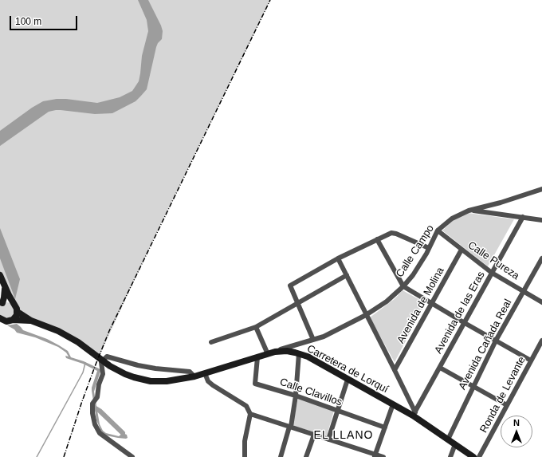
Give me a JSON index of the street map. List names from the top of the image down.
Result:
{
  "streets": {
    "main road": ["Carretera de Lorquí"],
    "street": [
      "Calle Campo",
      "Calle Pureza",
      "Avenida de Molina",
      "Avenida de las Eras",
      "Avenida Cañada Real",
      "Calle Clavillos",
      "Ronda de Levante"
    ]
  },
  "crossings": [
    ["Calle Campo", "Calle Pureza"],
    ["Calle Campo", "Carretera de Lorquí"],
    ["Calle Pureza", "Avenida de Molina"],
    ["Calle Pureza", "Avenida de las Eras"],
    ["Calle Pureza", "Avenida Cañada Real"],
    ["Avenida de las Eras", "Carretera de Lorquí"],
    ["Avenida Cañada Real", "Carretera de Lorquí"],
    ["Carretera de Lorquí", "Calle Clavillos"]
  ],
  "districts": ["EL LLANO"],
  "scale_bar": "100 m",
  "north": "top"
}
